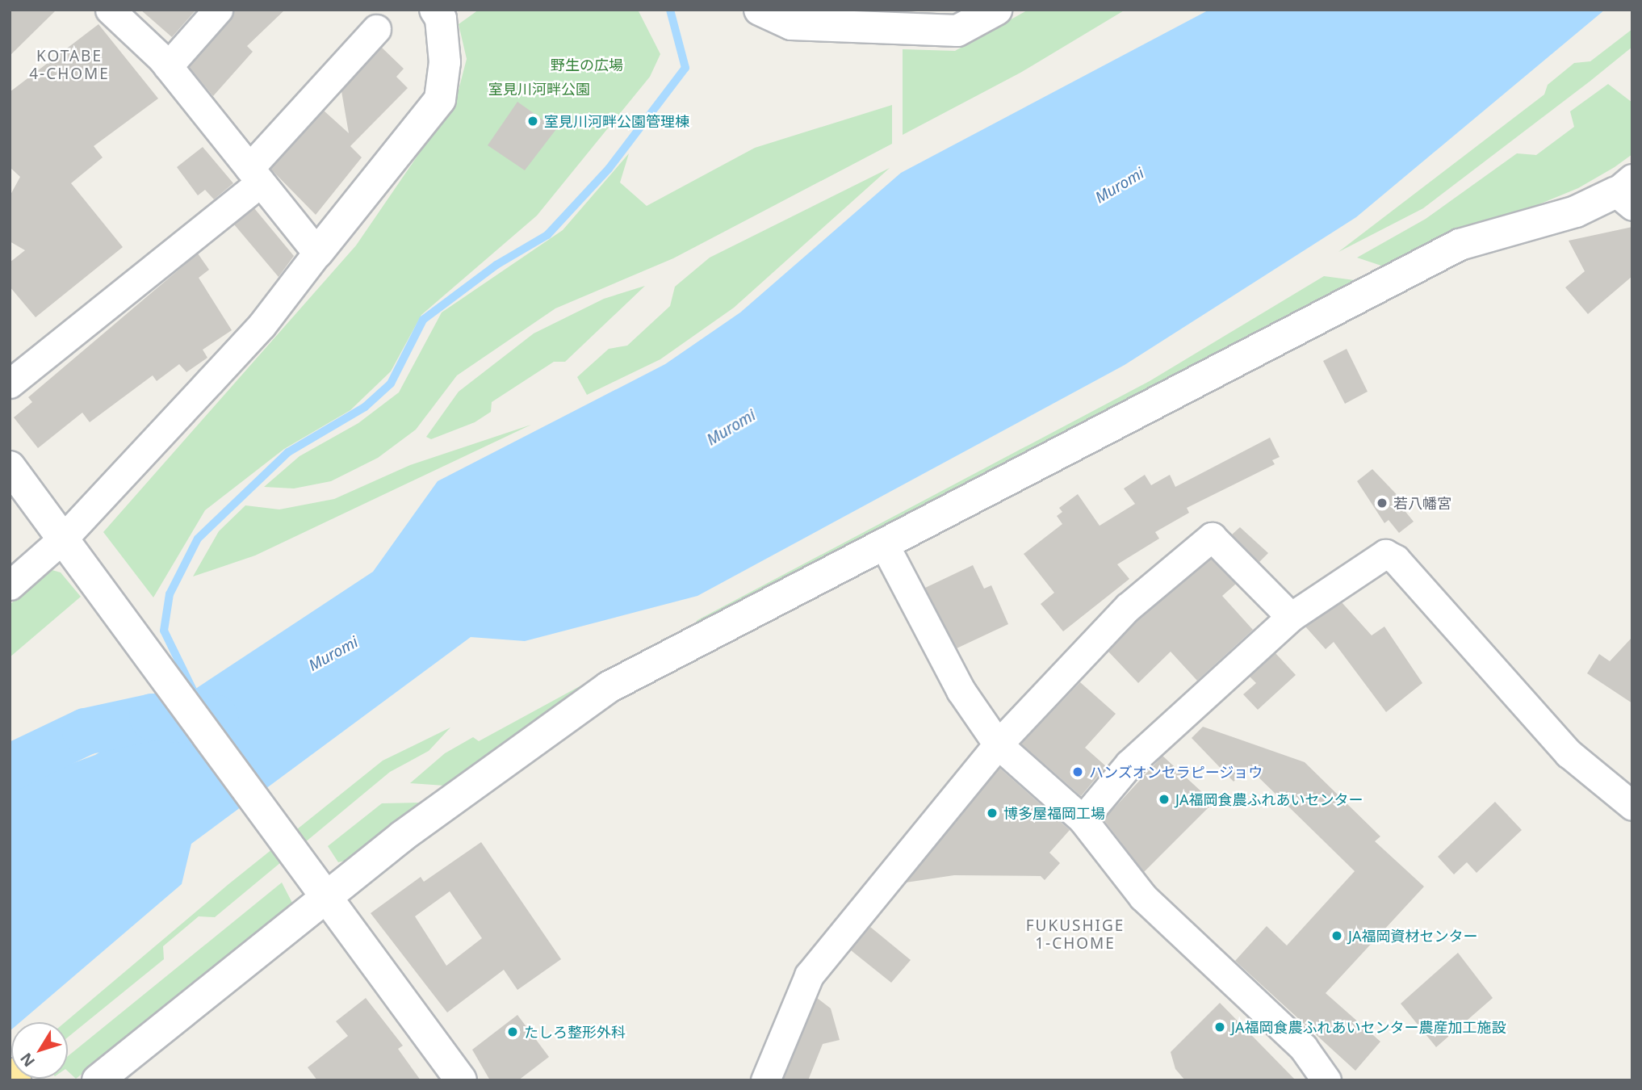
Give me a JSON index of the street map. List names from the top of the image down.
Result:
{
  "districts": ["KOTABE 4-CHOME", "FUKUSHIGE 1-CHOME"],
  "water": ["Muromi"],
  "parks": ["野生の広場", "室見川河畔公園"],
  "places": [
    "室見川河畔公園管理棟",
    "若八幡宮",
    "ハンズオンセラピージョウ",
    "JA福岡食農ふれあいセンター",
    "博多屋福岡工場",
    "JA福岡資材センター",
    "JA福岡食農ふれあいセンター農産加工施設",
    "たしろ整形外科"
  ],
  "north": "bottom left"
}
